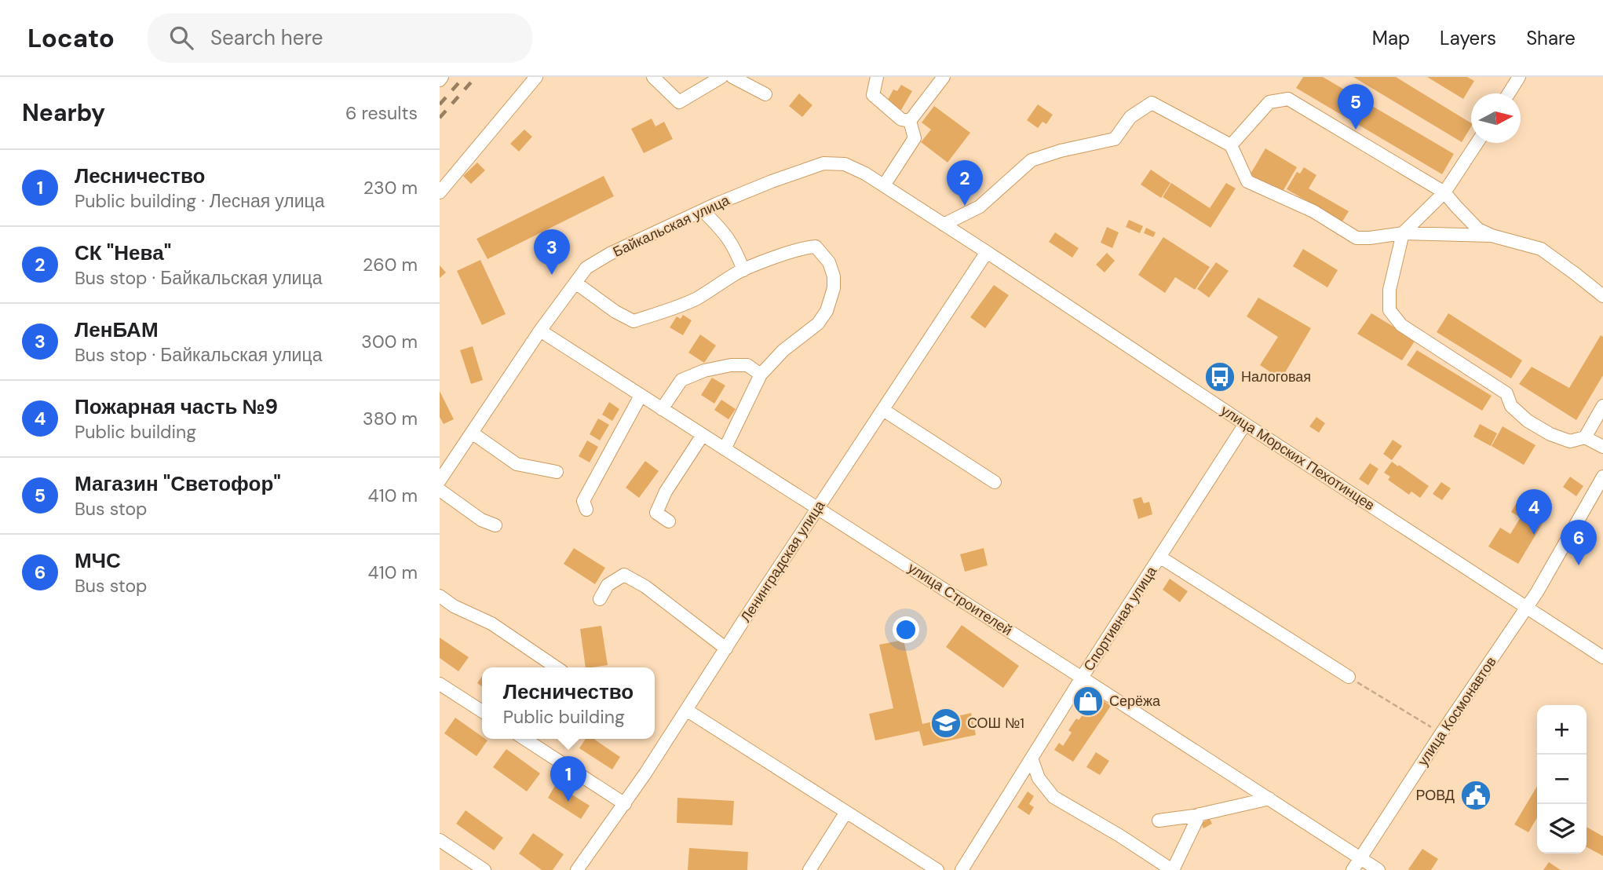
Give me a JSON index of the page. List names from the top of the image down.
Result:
{
  "streets": {
    "street": [
      "Байкальская улица",
      "улица Морских Пехотинцев",
      "Ленинградская улица",
      "улица Строителей",
      "Спортивная улица",
      "улица Космонавтов"
    ]
  },
  "crossings": [
    ["Байкальская улица", "улица Морских Пехотинцев"],
    ["Байкальская улица", "Ленинградская улица"],
    ["Байкальская улица", "улица Строителей"],
    ["улица Морских Пехотинцев", "Ленинградская улица"],
    ["улица Морских Пехотинцев", "Спортивная улица"],
    ["улица Морских Пехотинцев", "улица Космонавтов"],
    ["Ленинградская улица", "улица Строителей"],
    ["улица Строителей", "Спортивная улица"],
    ["улица Строителей", "улица Космонавтов"]
  ],
  "places": {
    "bus stop": ["Налоговая"],
    "shop": ["Серёжа"],
    "school or university": ["СОШ №1"],
    "public building": ["РОВД"]
  },
  "north": "right",
  "page": {
    "header": "Locato",
    "search": "Search here",
    "nav": ["Map", "Layers", "Share"],
    "heading": ["Nearby", "6 results"],
    "pins": [
      "5",
      "2",
      "3",
      "4",
      "6",
      "1"
    ],
    "list": [
      {
        "mark": "1",
        "name": "Лесничество",
        "note": "Public building · Лесная улица",
        "value": "230 m"
      },
      {
        "mark": "2",
        "name": "СК \"Нева\"",
        "note": "Bus stop · Байкальская улица",
        "value": "260 m"
      },
      {
        "mark": "3",
        "name": "ЛенБАМ",
        "note": "Bus stop · Байкальская улица",
        "value": "300 m"
      },
      {
        "mark": "4",
        "name": "Пожарная часть №9",
        "note": "Public building",
        "value": "380 m"
      },
      {
        "mark": "5",
        "name": "Магазин \"Светофор\"",
        "note": "Bus stop",
        "value": "410 m"
      },
      {
        "mark": "6",
        "name": "МЧС",
        "note": "Bus stop",
        "value": "410 m"
      }
    ],
    "popup": ["Лесничество", "Public building"],
    "map_buttons": ["+", "−"]
  }
}
